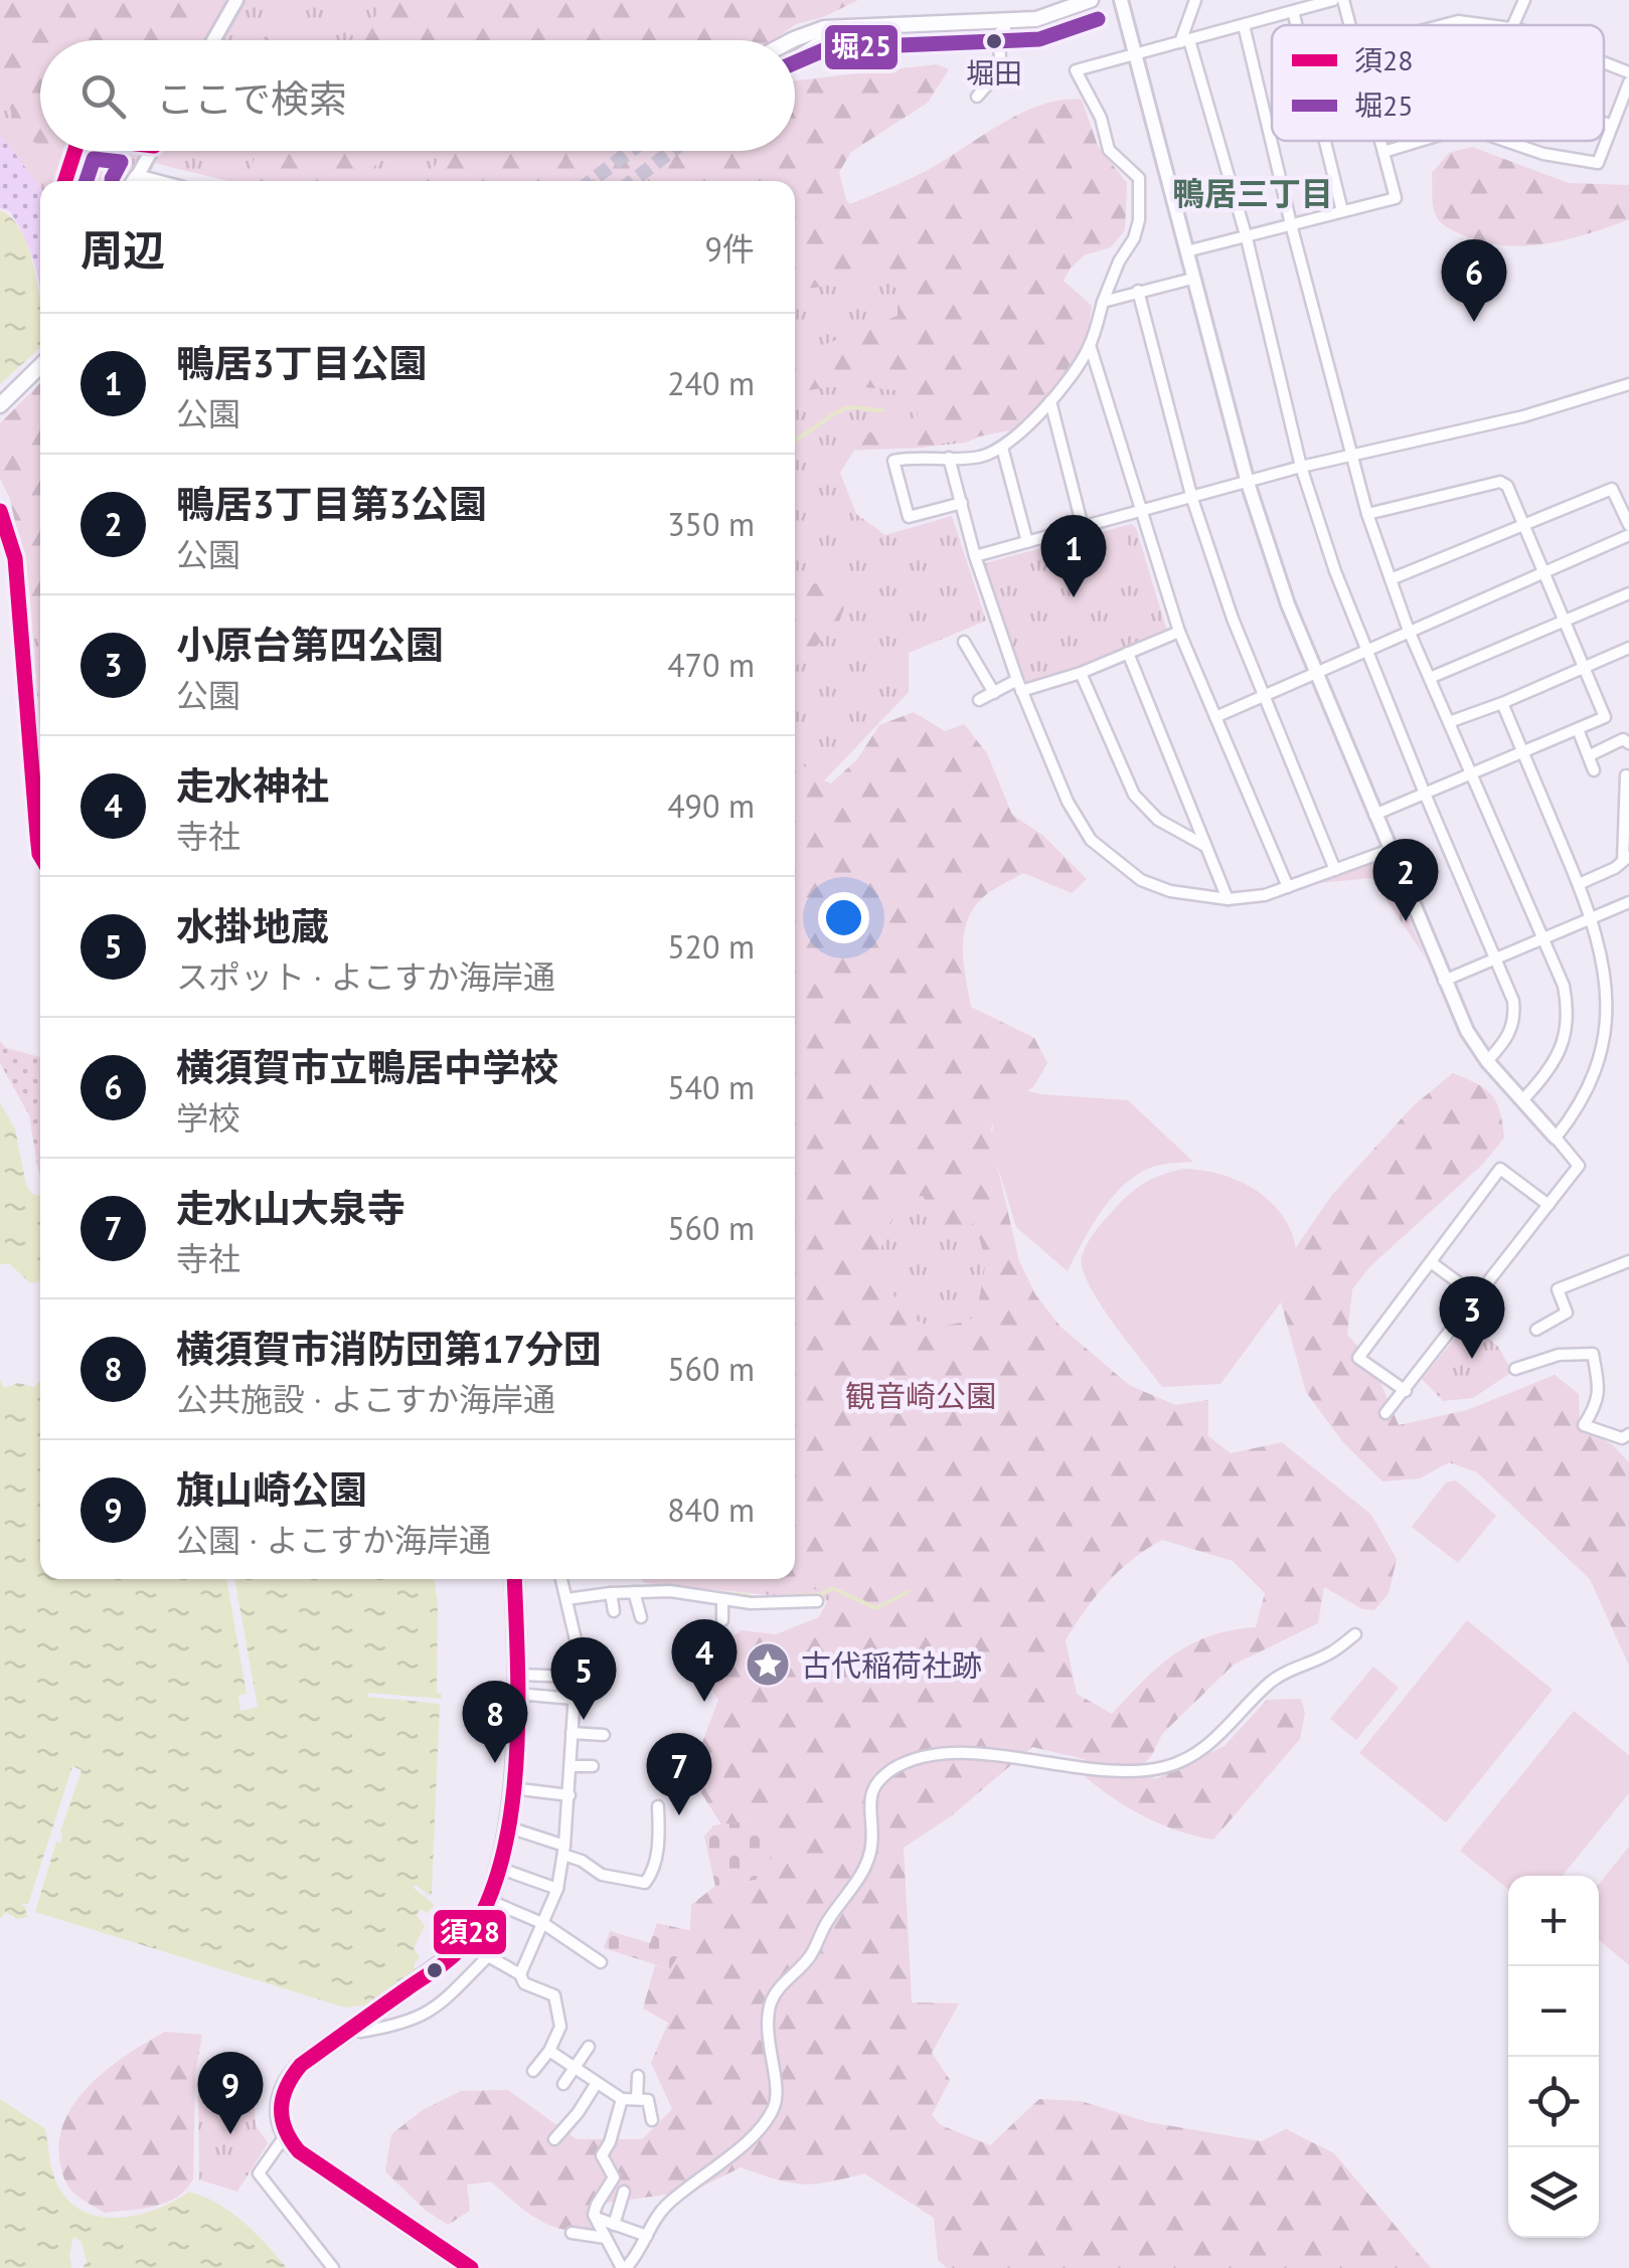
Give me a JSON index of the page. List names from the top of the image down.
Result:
{
  "districts": ["鴨居三丁目"],
  "parks": ["観音崎公園"],
  "places": {
    "other": ["堀田"],
    "place": ["古代稲荷社跡"]
  },
  "lines": ["transit line 堀25", "transit line 須28"],
  "legend": ["須28", "堀25"],
  "page": {
    "search": "ここで検索",
    "heading": ["周辺", "9件"],
    "pins": [
      "6",
      "1",
      "2",
      "3",
      "4",
      "5",
      "8",
      "7",
      "9"
    ],
    "list": [
      {
        "mark": "1",
        "name": "鴨居3丁目公園",
        "note": "公園",
        "value": "240 m"
      },
      {
        "mark": "2",
        "name": "鴨居3丁目第3公園",
        "note": "公園",
        "value": "350 m"
      },
      {
        "mark": "3",
        "name": "小原台第四公園",
        "note": "公園",
        "value": "470 m"
      },
      {
        "mark": "4",
        "name": "走水神社",
        "note": "寺社",
        "value": "490 m"
      },
      {
        "mark": "5",
        "name": "水掛地蔵",
        "note": "スポット · よこすか海岸通",
        "value": "520 m"
      },
      {
        "mark": "6",
        "name": "横須賀市立鴨居中学校",
        "note": "学校",
        "value": "540 m"
      },
      {
        "mark": "7",
        "name": "走水山大泉寺",
        "note": "寺社",
        "value": "560 m"
      },
      {
        "mark": "8",
        "name": "横須賀市消防団第17分団",
        "note": "公共施設 · よこすか海岸通",
        "value": "560 m"
      },
      {
        "mark": "9",
        "name": "旗山崎公園",
        "note": "公園 · よこすか海岸通",
        "value": "840 m"
      }
    ],
    "map_buttons": ["+", "−"]
  }
}
